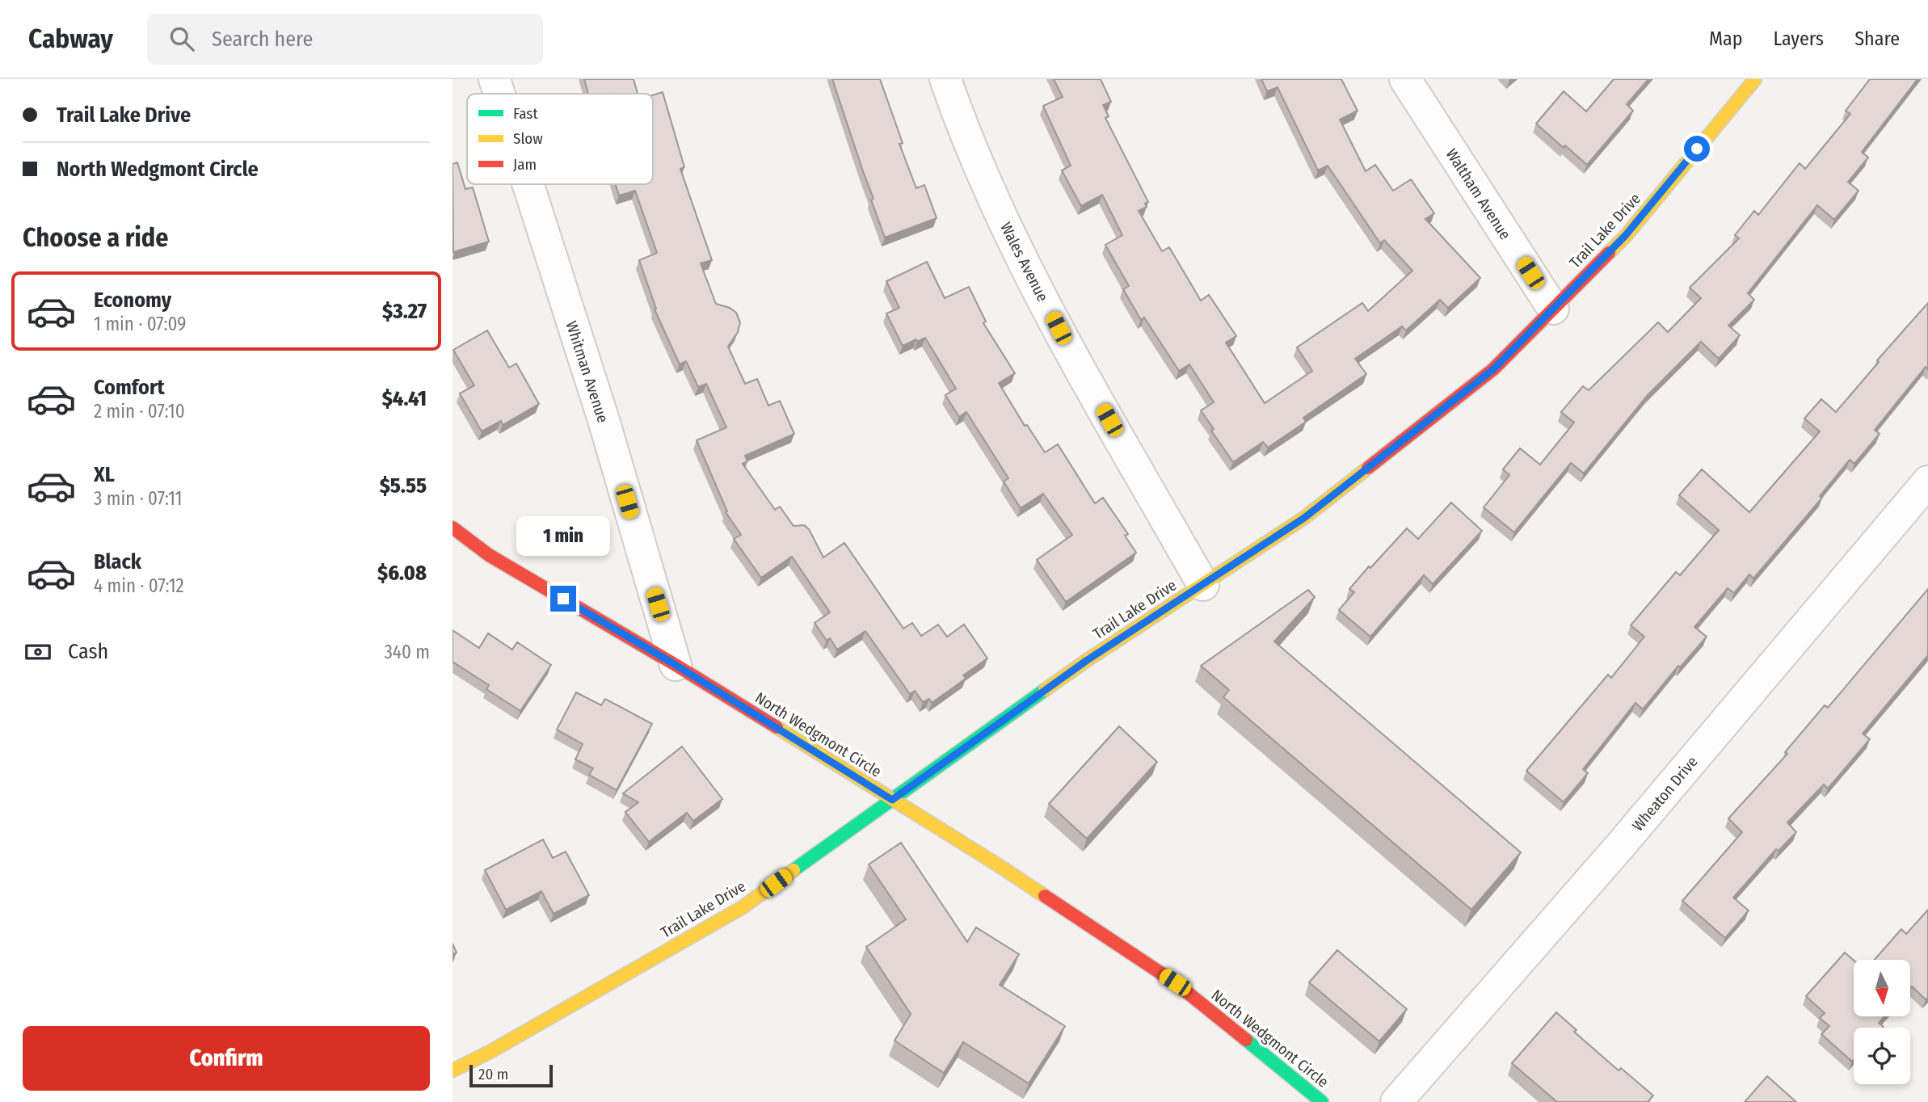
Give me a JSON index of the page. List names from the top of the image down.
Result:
{
  "streets": {
    "street": [
      "Waltham Avenue",
      "Trail Lake Drive",
      "Wales Avenue",
      "Whitman Avenue",
      "North Wedgmont Circle",
      "Wheaton Drive"
    ]
  },
  "crossings": [
    ["Waltham Avenue", "Trail Lake Drive"],
    ["Trail Lake Drive", "Wales Avenue"],
    ["Trail Lake Drive", "North Wedgmont Circle"],
    ["Whitman Avenue", "North Wedgmont Circle"]
  ],
  "legend": ["Fast", "Slow", "Jam"],
  "scale_bar": "20 m",
  "north": "bottom",
  "page": {
    "header": "Cabway",
    "search": "Search here",
    "nav": ["Map", "Layers", "Share"],
    "banner": ["Trail Lake Drive", "North Wedgmont Circle"],
    "heading": "Choose a ride",
    "list": [
      {
        "name": "Economy",
        "note": "1 min · 07:09",
        "value": "$3.27"
      },
      {
        "name": "Comfort",
        "note": "2 min · 07:10",
        "value": "$4.41"
      },
      {
        "name": "XL",
        "note": "3 min · 07:11",
        "value": "$5.55"
      },
      {
        "name": "Black",
        "note": "4 min · 07:12",
        "value": "$6.08"
      }
    ],
    "bubble": "1 min",
    "pay": ["Cash", "340 m"],
    "buttons": "Confirm",
    "scale": "20 m"
  }
}
